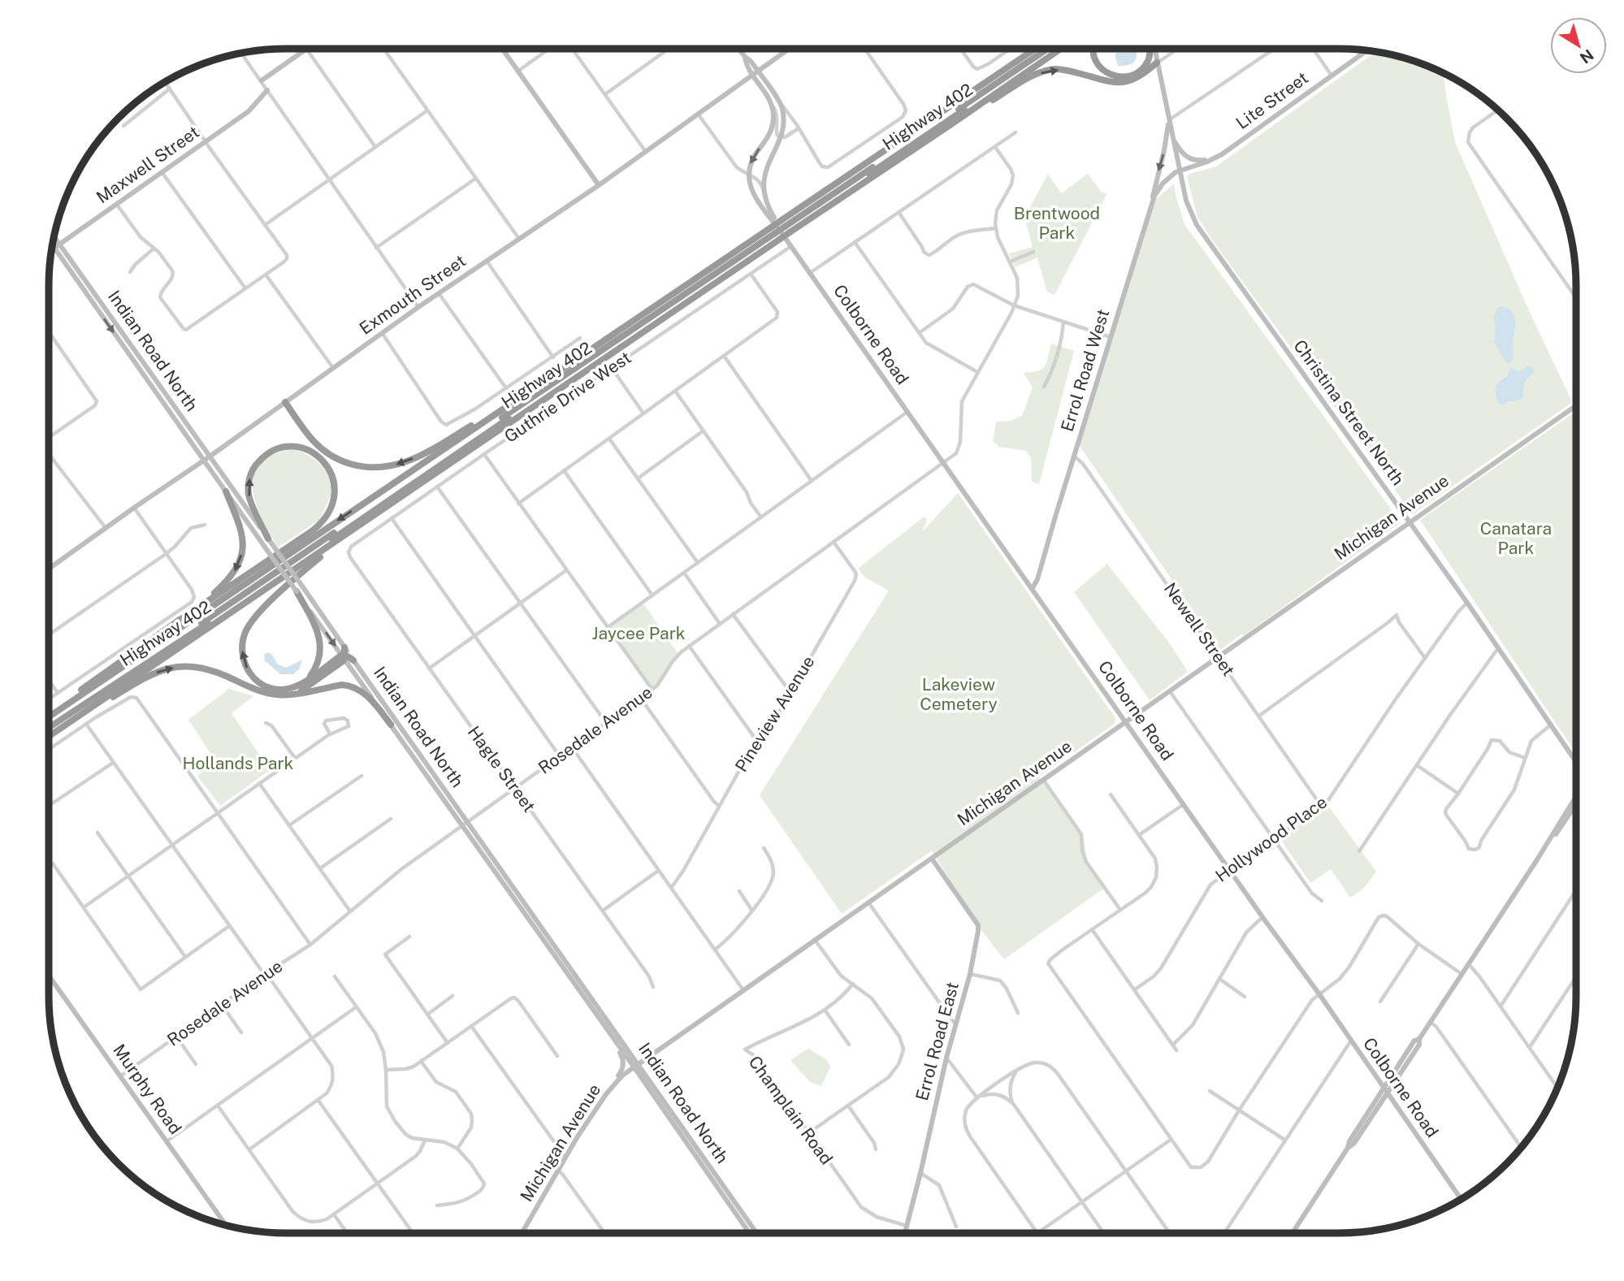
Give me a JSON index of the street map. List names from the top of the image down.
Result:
{
  "streets": {
    "highway": ["Highway 402"],
    "main road": [
      "Lite Street",
      "Maxwell Street",
      "Exmouth Street",
      "Colborne Road",
      "Indian Road North",
      "Errol Road West",
      "Christina Street North",
      "Michigan Avenue",
      "Errol Road East",
      "Murphy Road"
    ],
    "street": [
      "Guthrie Drive West",
      "Newell Street",
      "Pineview Avenue",
      "Rosedale Avenue",
      "Hagle Street",
      "Hollywood Place",
      "Champlain Road"
    ]
  },
  "crossings": [
    ["Lite Street", "Errol Road West"],
    ["Lite Street", "Christina Street North"],
    ["Highway 402", "Colborne Road"],
    ["Maxwell Street", "Indian Road North"],
    ["Exmouth Street", "Colborne Road"],
    ["Exmouth Street", "Indian Road North"],
    ["Colborne Road", "Errol Road West"],
    ["Colborne Road", "Guthrie Drive West"],
    ["Colborne Road", "Michigan Avenue"],
    ["Colborne Road", "Rosedale Avenue"],
    ["Colborne Road", "Hollywood Place"],
    ["Indian Road North", "Michigan Avenue"],
    ["Indian Road North", "Rosedale Avenue"],
    ["Errol Road West", "Christina Street North"],
    ["Errol Road West", "Newell Street"],
    ["Guthrie Drive West", "Hagle Street"],
    ["Christina Street North", "Michigan Avenue"],
    ["Christina Street North", "Hollywood Place"],
    ["Michigan Avenue", "Newell Street"],
    ["Michigan Avenue", "Errol Road East"],
    ["Newell Street", "Hollywood Place"],
    ["Pineview Avenue", "Rosedale Avenue"],
    ["Rosedale Avenue", "Hagle Street"],
    ["Rosedale Avenue", "Murphy Road"],
    ["Errol Road East", "Champlain Road"]
  ],
  "parks": [
    "Brentwood Park",
    "Canatara Park",
    "Jaycee Park",
    "Lakeview Cemetery",
    "Hollands Park"
  ],
  "north": "bottom right"
}
